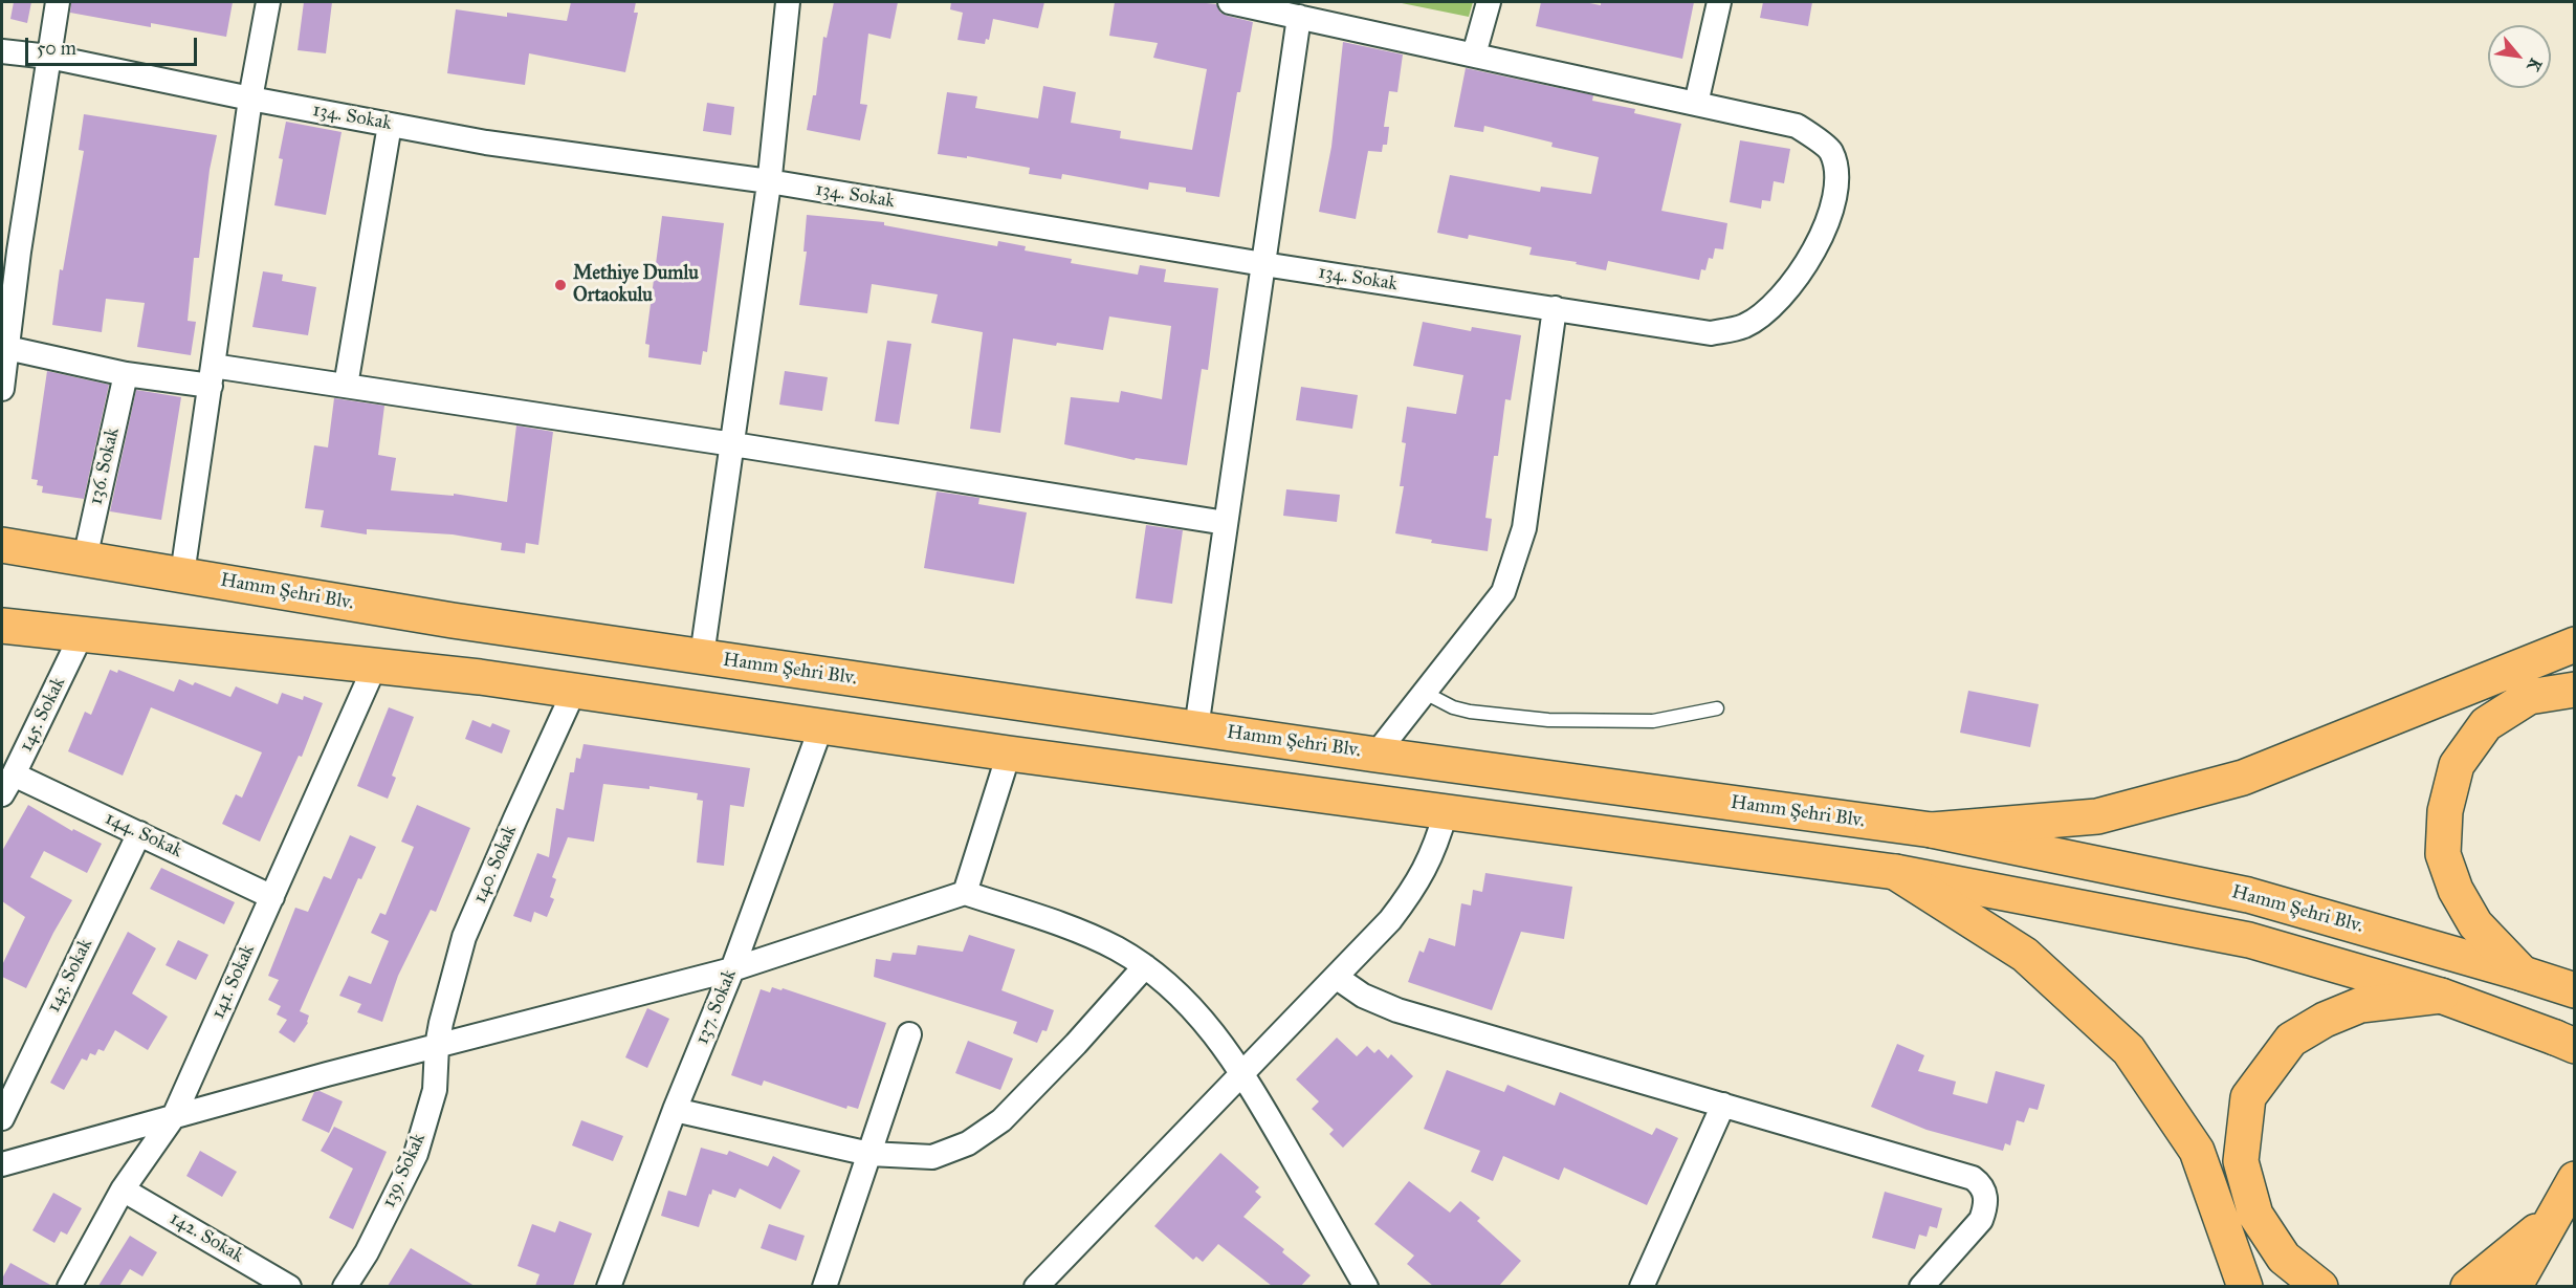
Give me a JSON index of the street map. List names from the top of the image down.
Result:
{
  "streets": {
    "main road": ["Hamm Şehri Blv."],
    "street": [
      "134. Sokak",
      "136. Sokak",
      "145. Sokak",
      "144. Sokak",
      "140. Sokak",
      "143. Sokak",
      "141. Sokak",
      "137. Sokak",
      "139. Sokak",
      "142. Sokak"
    ]
  },
  "crossings": [
    ["136. Sokak", "Hamm Şehri Blv."],
    ["145. Sokak", "144. Sokak"],
    ["144. Sokak", "143. Sokak"],
    ["144. Sokak", "141. Sokak"],
    ["140. Sokak", "139. Sokak"],
    ["141. Sokak", "142. Sokak"]
  ],
  "places": ["Methiye Dumlu Ortaokulu"],
  "scale_bar": "50 m",
  "north": "bottom right"
}
